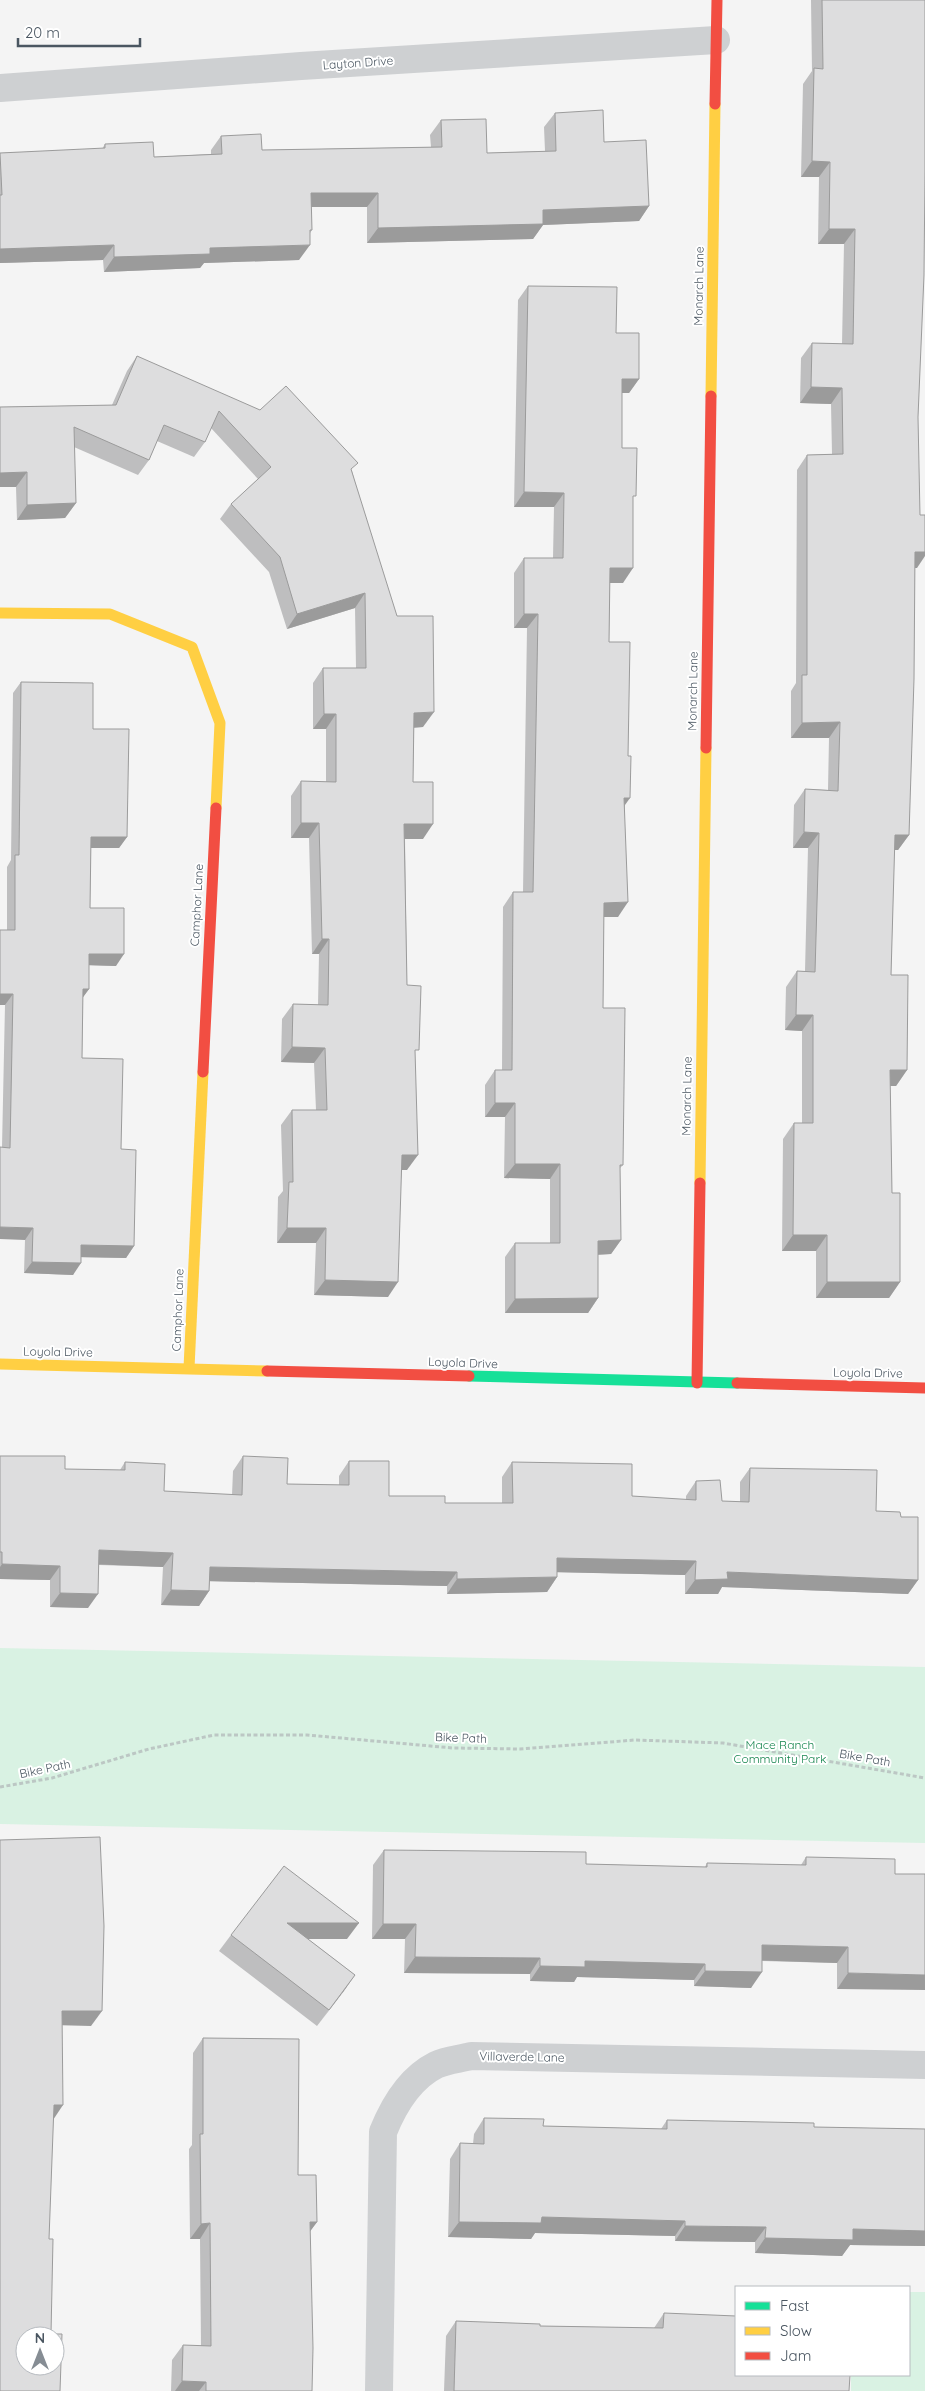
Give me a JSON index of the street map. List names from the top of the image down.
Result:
{
  "streets": {
    "street": [
      "Layton Drive",
      "Monarch Lane",
      "Camphor Lane",
      "Loyola Drive",
      "Villaverde Lane"
    ],
    "path": ["Bike Path"]
  },
  "crossings": [
    ["Layton Drive", "Monarch Lane"],
    ["Monarch Lane", "Loyola Drive"],
    ["Camphor Lane", "Loyola Drive"]
  ],
  "parks": ["Mace Ranch Community Park"],
  "legend": ["Fast", "Slow", "Jam"],
  "scale_bar": "20 m",
  "north": "top"
}
